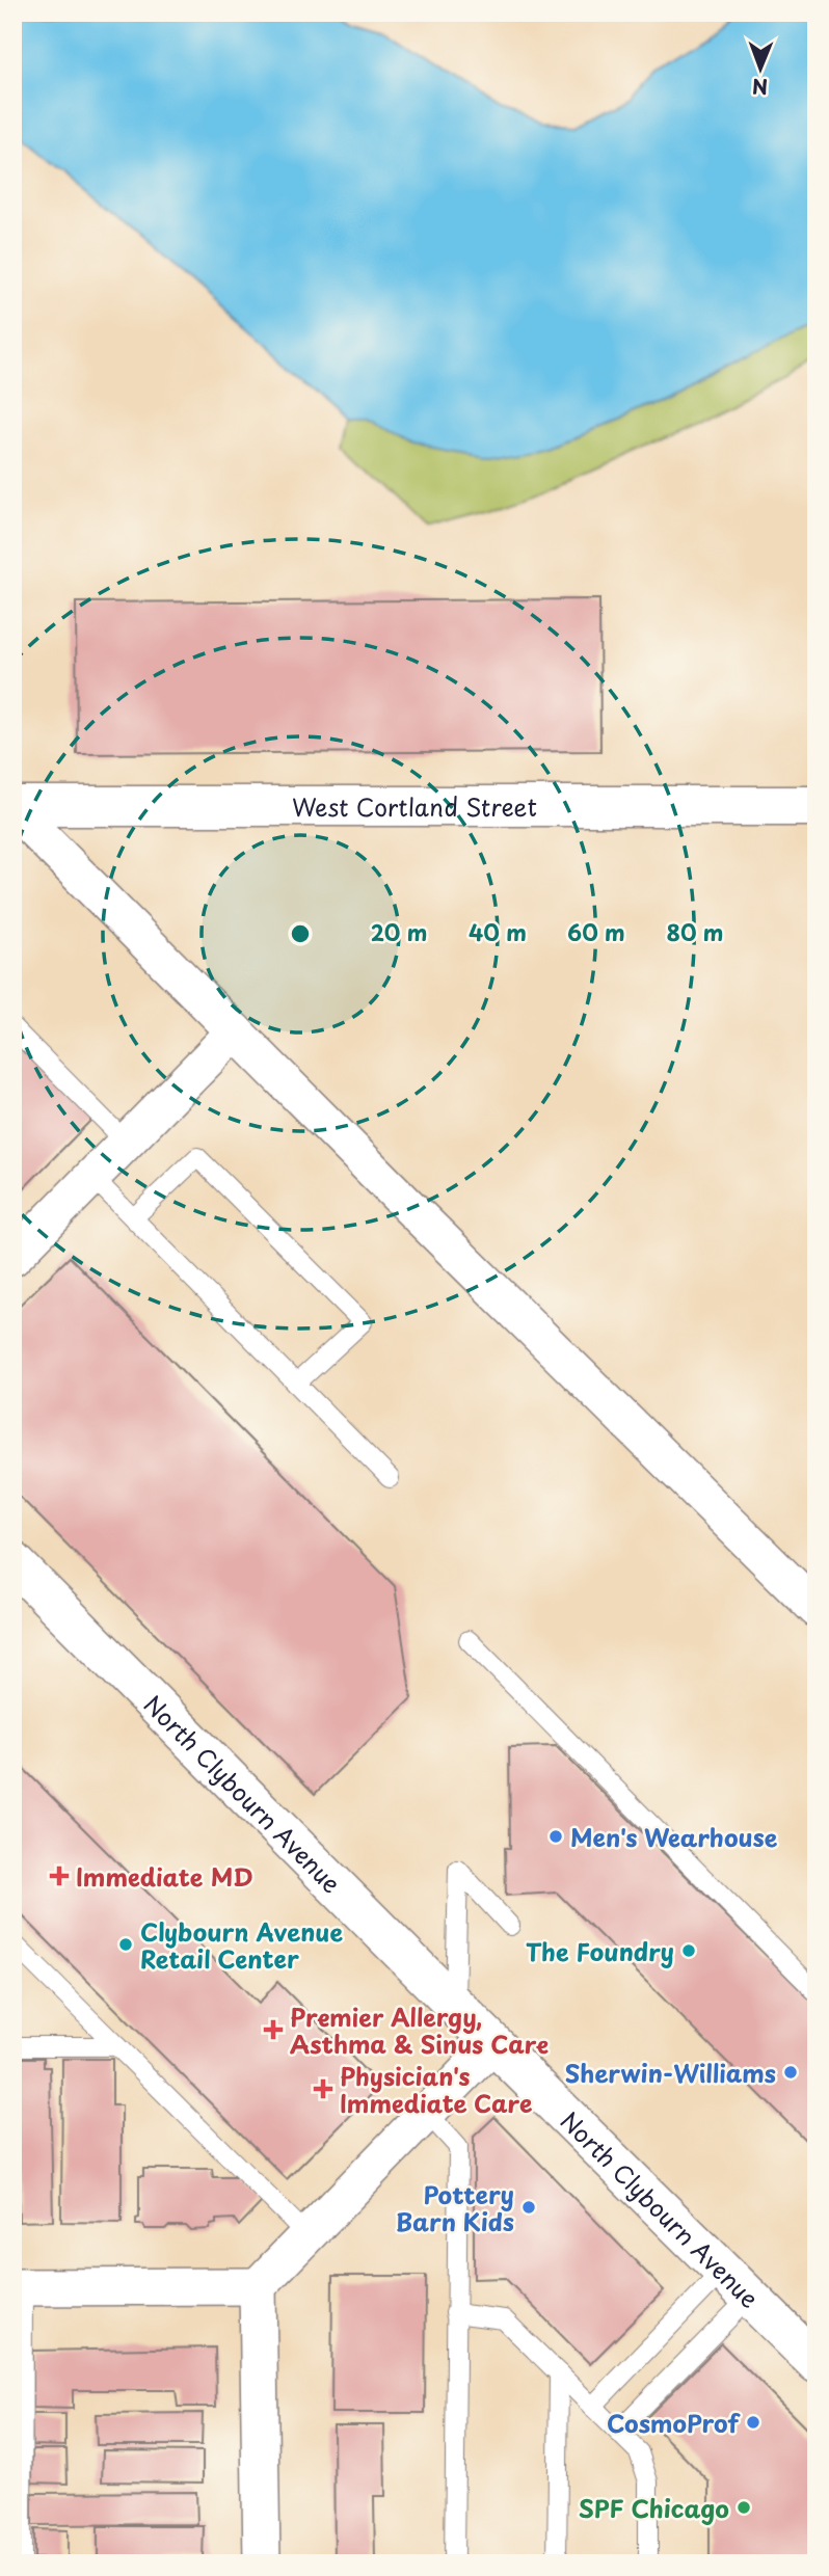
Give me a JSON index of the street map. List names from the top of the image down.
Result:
{
  "streets": {
    "main road": ["West Cortland Street", "North Clybourn Avenue"]
  },
  "places": {
    "other": [
      "Men's Wearhouse",
      "Clybourn Avenue Retail Center",
      "The Foundry",
      "Sherwin-Williams",
      "Pottery Barn Kids",
      "CosmoProf",
      "SPF Chicago"
    ],
    "health": ["Immediate MD", "Premier Allergy, Asthma & Sinus Care", "Physician's Immediate Care"]
  },
  "north": "bottom",
  "rings": [
    "20 m",
    "40 m",
    "60 m",
    "80 m"
  ]
}
